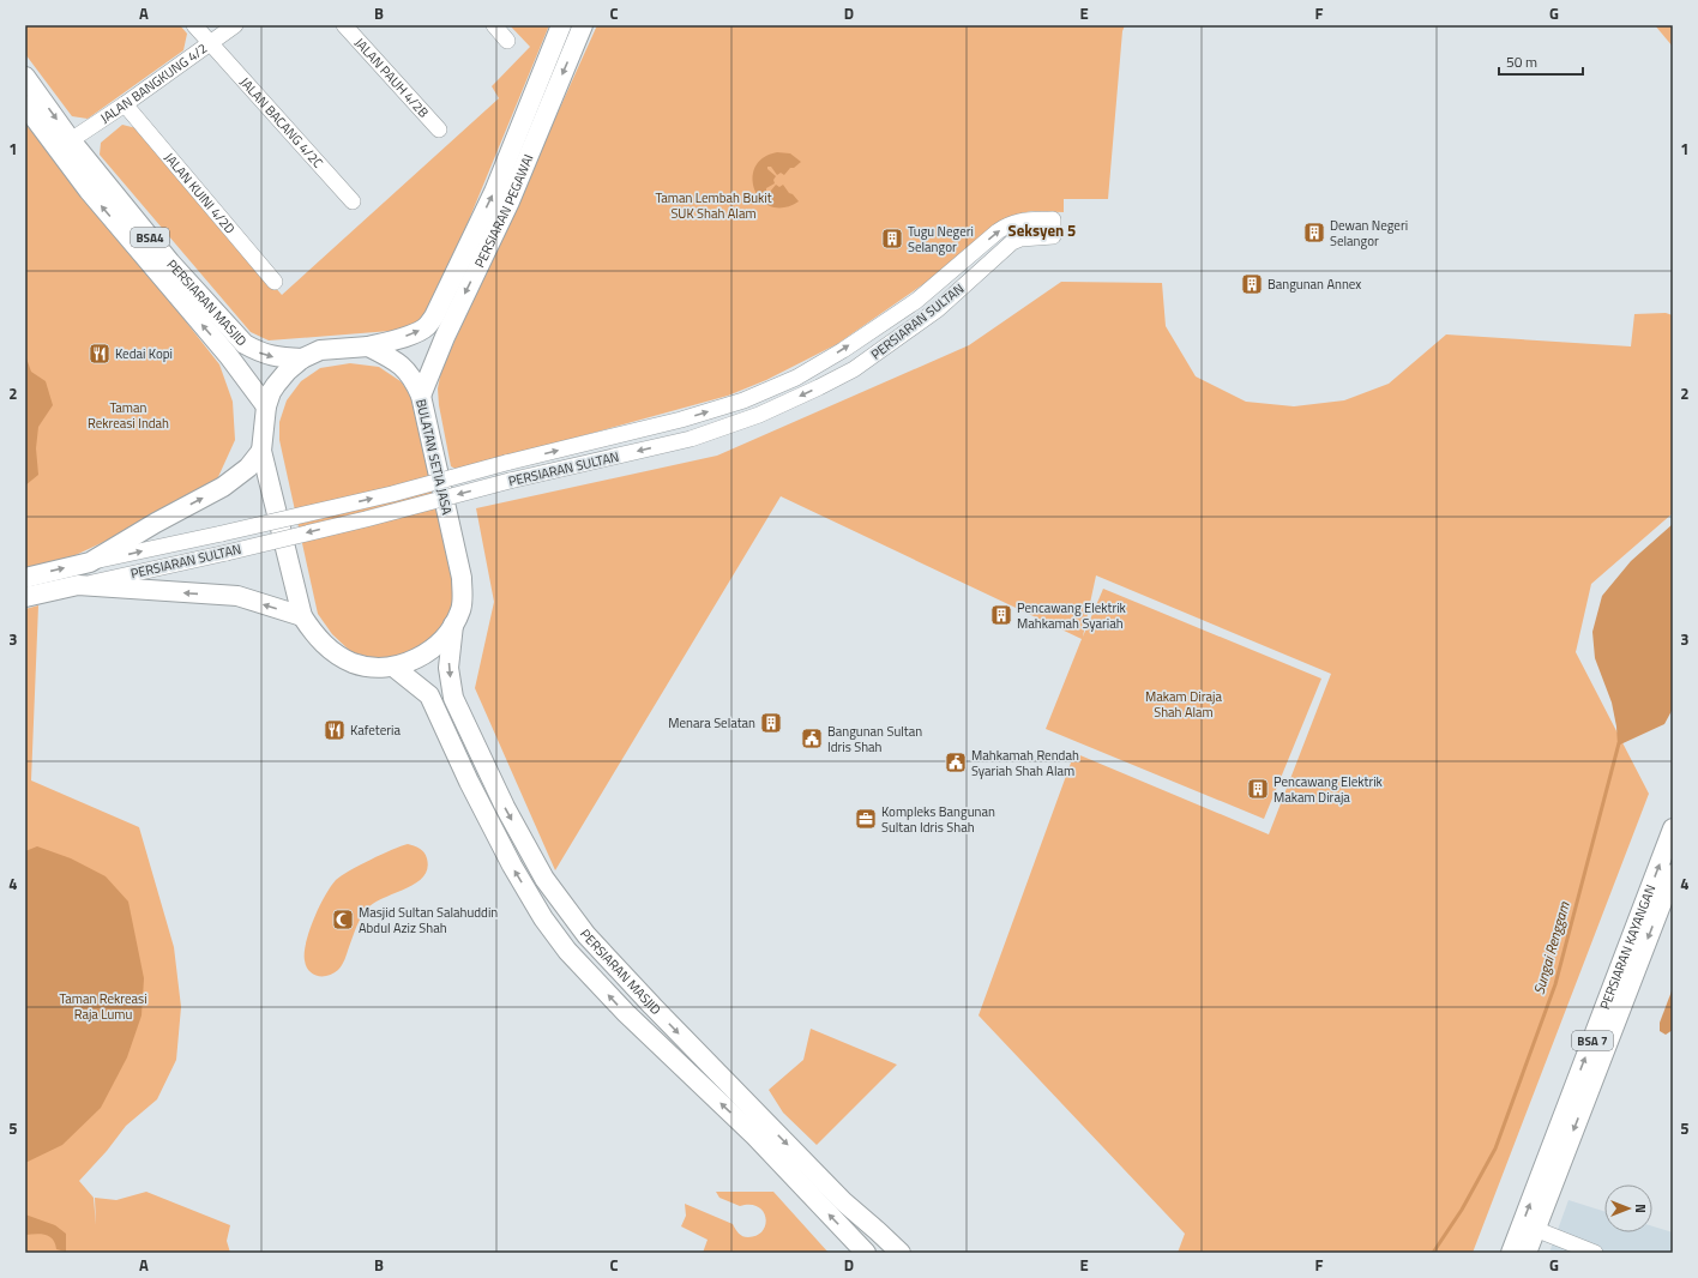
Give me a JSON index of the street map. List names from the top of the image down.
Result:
{
  "streets": {
    "main road": [
      "PERSIARAN PEGAWAI",
      "BSA4",
      "PERSIARAN MASJID",
      "PERSIARAN SULTAN",
      "BULATAN SETIA JASA",
      "PERSIARAN KAYANGAN",
      "BSA 7"
    ],
    "street": [
      "JALAN PAUH 4/2B",
      "JALAN BANGKUNG 4/2",
      "JALAN BACANG 4/2C",
      "JALAN KUINI 4/2D"
    ]
  },
  "crossings": [
    ["JALAN BANGKUNG 4/2", "JALAN BACANG 4/2C"],
    ["JALAN BANGKUNG 4/2", "JALAN KUINI 4/2D"],
    ["JALAN BANGKUNG 4/2", "PERSIARAN MASJID"],
    ["PERSIARAN PEGAWAI", "BULATAN SETIA JASA"],
    ["PERSIARAN MASJID", "BULATAN SETIA JASA"]
  ],
  "districts": ["Seksyen 5"],
  "water": ["Sungai Renggam"],
  "parks": [
    "Taman Lembah Bukit SUK Shah Alam",
    "Taman Rekreasi Indah",
    "Makam Diraja Shah Alam",
    "Taman Rekreasi Raja Lumu"
  ],
  "places": {
    "building": [
      "Dewan Negeri Selangor",
      "Tugu Negeri Selangor",
      "Bangunan Annex",
      "Pencawang Elektrik Mahkamah Syariah",
      "Menara Selatan",
      "Pencawang Elektrik Makam Diraja"
    ],
    "restaurant": ["Kedai Kopi", "Kafeteria"],
    "public building": ["Bangunan Sultan Idris Shah", "Mahkamah Rendah Syariah Shah Alam"],
    "office": ["Kompleks Bangunan Sultan Idris Shah"],
    "mosque": ["Masjid Sultan Salahuddin Abdul Aziz Shah"]
  },
  "scale_bar": "50 m",
  "north": "right",
  "grid": {
    "columns": [
      "A",
      "B",
      "C",
      "D",
      "E",
      "F",
      "G"
    ],
    "rows": [
      "1",
      "2",
      "3",
      "4",
      "5"
    ]
  }
}
